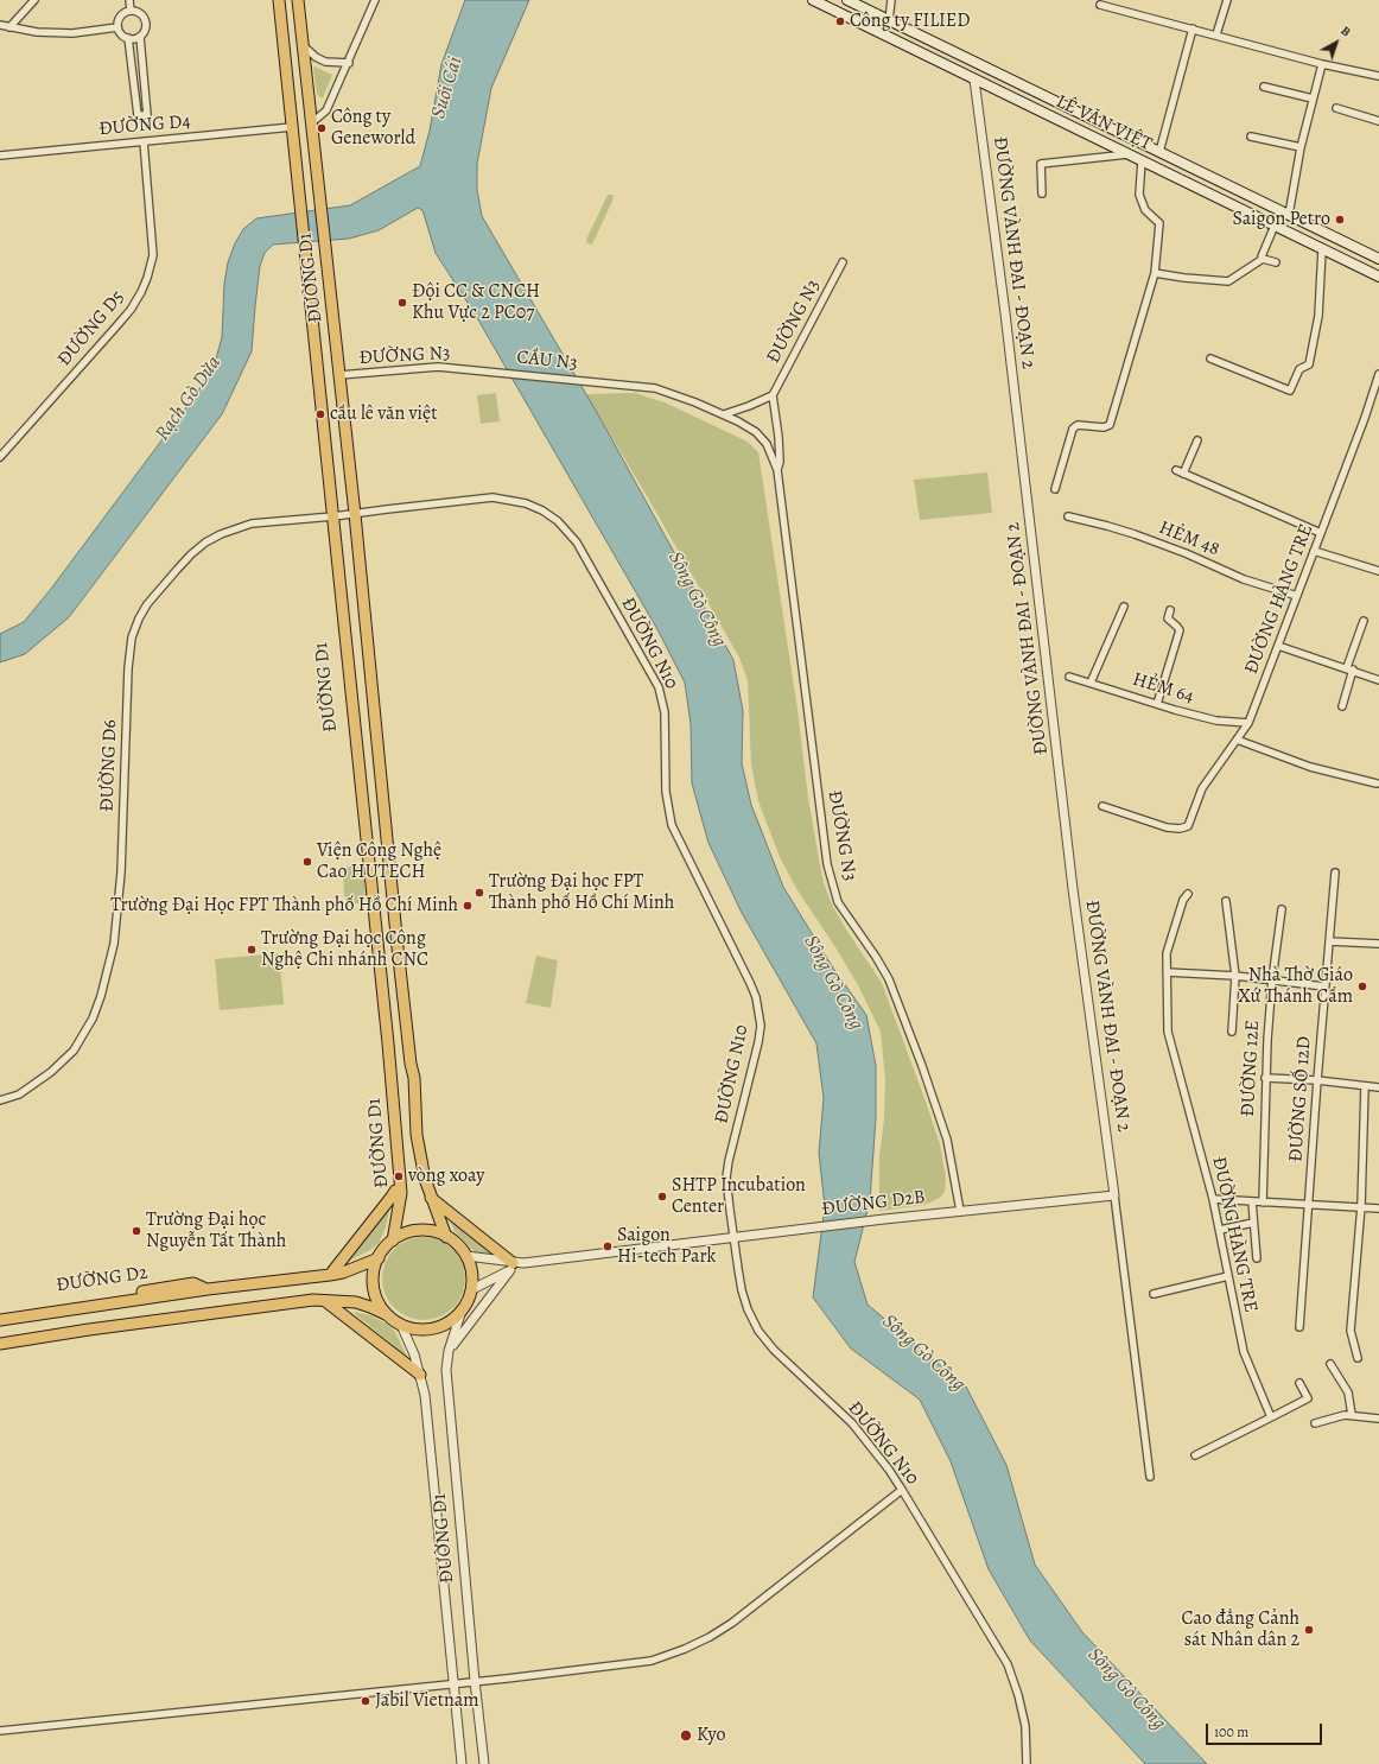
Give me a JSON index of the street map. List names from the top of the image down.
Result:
{
  "streets": {
    "main road": ["LÊ VĂN VIỆT", "ĐƯỜNG D1", "ĐƯỜNG D2"],
    "street": [
      "ĐƯỜNG D4",
      "ĐƯỜNG VÀNH ĐAI - ĐOẠN 2",
      "ĐƯỜNG N3",
      "ĐƯỜNG D5",
      "CẦU N3",
      "HẺM 48",
      "ĐƯỜNG HÀNG TRE",
      "ĐƯỜNG N10",
      "HẺM 64",
      "ĐƯỜNG D6",
      "ĐƯỜNG 12E",
      "ĐƯỜNG SỐ 12D",
      "ĐƯỜNG D2B"
    ]
  },
  "crossings": [
    ["LÊ VĂN VIỆT", "ĐƯỜNG VÀNH ĐAI - ĐOẠN 2"],
    ["ĐƯỜNG D4", "ĐƯỜNG D1"],
    ["ĐƯỜNG D4", "ĐƯỜNG D5"],
    ["ĐƯỜNG VÀNH ĐAI - ĐOẠN 2", "ĐƯỜNG D2B"],
    ["ĐƯỜNG D1", "ĐƯỜNG N3"],
    ["ĐƯỜNG D1", "ĐƯỜNG N10"],
    ["ĐƯỜNG D1", "ĐƯỜNG D6"],
    ["ĐƯỜNG D1", "ĐƯỜNG D2B"],
    ["ĐƯỜNG D1", "ĐƯỜNG D2"],
    ["ĐƯỜNG N3", "CẦU N3"],
    ["ĐƯỜNG N3", "ĐƯỜNG D2B"],
    ["HẺM 48", "ĐƯỜNG HÀNG TRE"],
    ["ĐƯỜNG HÀNG TRE", "HẺM 64"],
    ["ĐƯỜNG N10", "ĐƯỜNG D6"],
    ["ĐƯỜNG N10", "ĐƯỜNG D2B"],
    ["ĐƯỜNG D2B", "ĐƯỜNG D2"]
  ],
  "water": ["Suối Cái", "Rạch Gò Dừa", "Sông Gò Công"],
  "places": [
    "Công ty FILIED",
    "Công ty Geneworld",
    "Saigon Petro",
    "Đội CC & CNCH Khu Vực 2 PC07",
    "cầu lê văn việt",
    "Viện Công Nghệ Cao HUTECH",
    "Trường Đại học FPT Thành phố Hồ Chí Minh",
    "Trường Đại Học FPT Thành phố Hồ Chí Minh",
    "Trường Đại học Công Nghệ Chi nhánh CNC",
    "Nhà Thờ Giáo Xứ Thánh Cẩm",
    "vòng xoay",
    "SHTP Incubation Center",
    "Trường Đại học Nguyễn Tất Thành",
    "Saigon Hi-tech Park",
    "Cao đẳng Cảnh sát Nhân dân 2",
    "Jabil Vietnam",
    "Kyo"
  ],
  "scale_bar": "100 m",
  "north": "top right"
}
